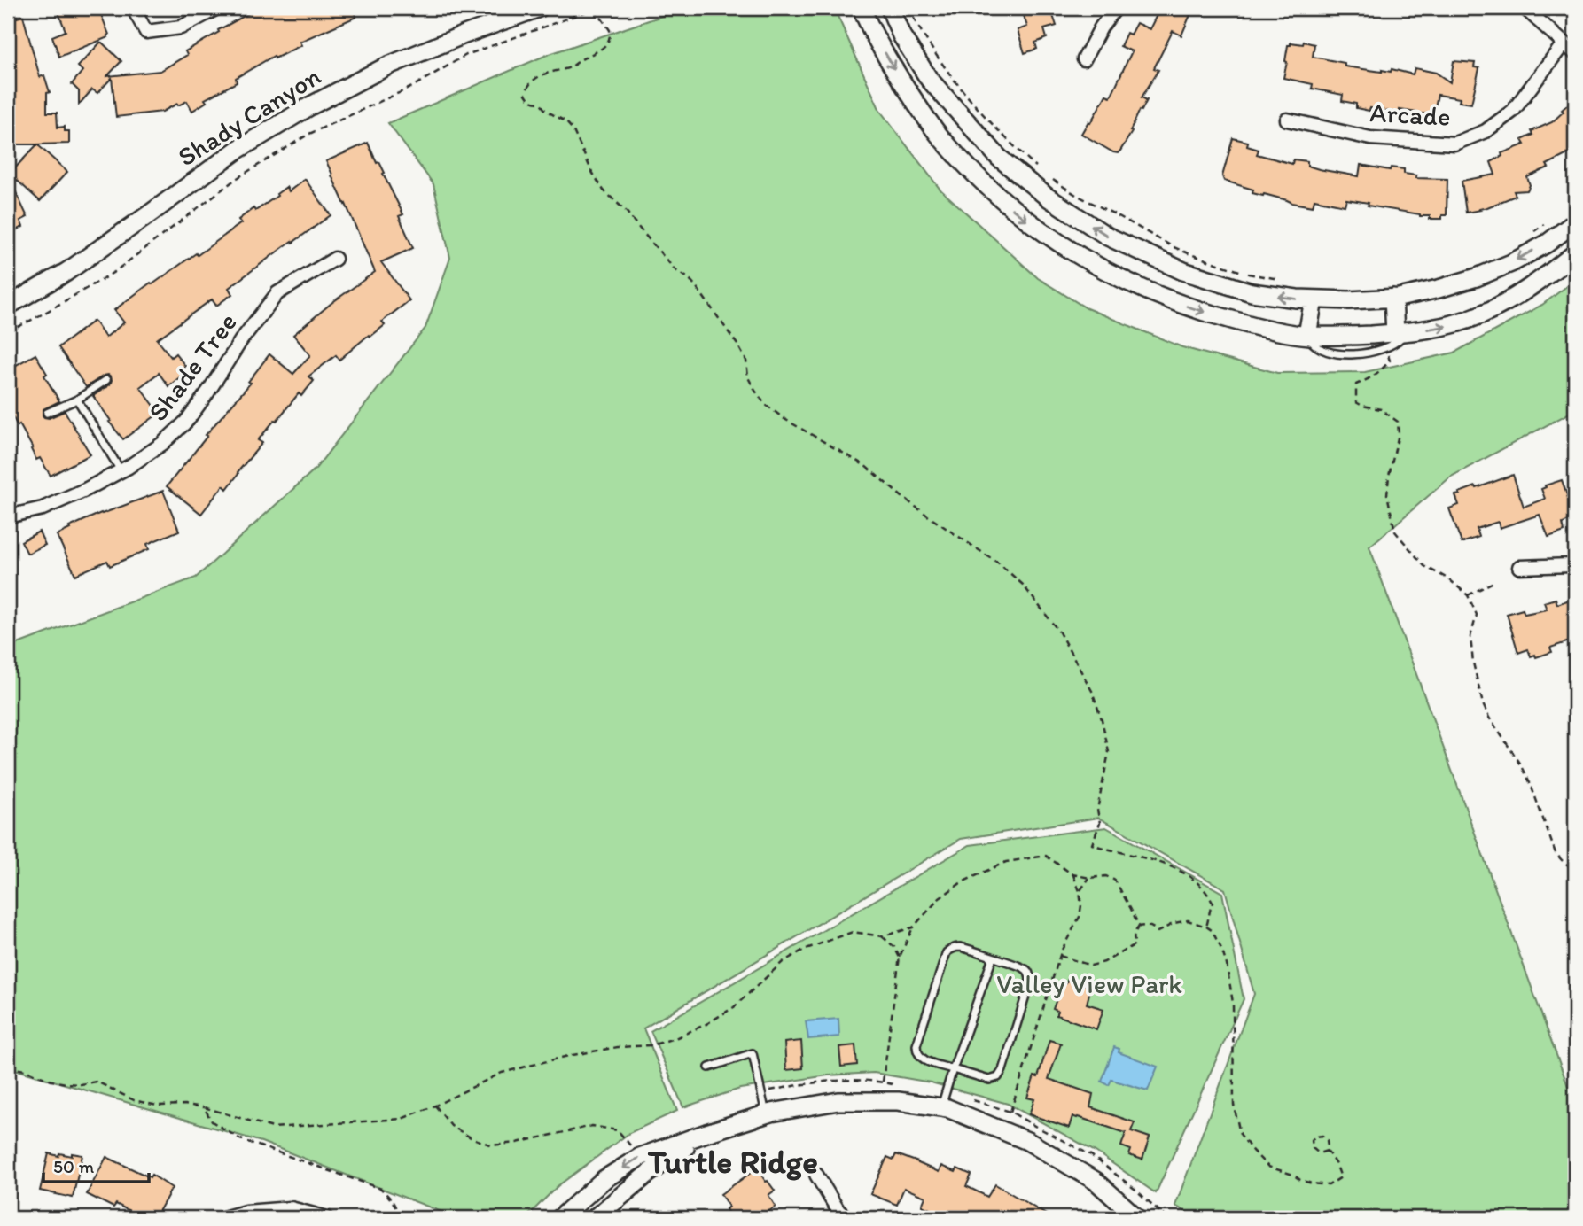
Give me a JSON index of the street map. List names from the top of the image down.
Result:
{
  "streets": {
    "street": ["Arcade", "Shady Canyon", "Shade Tree"]
  },
  "districts": ["Turtle Ridge"],
  "parks": ["Valley View Park"],
  "scale_bar": "50 m"
}
